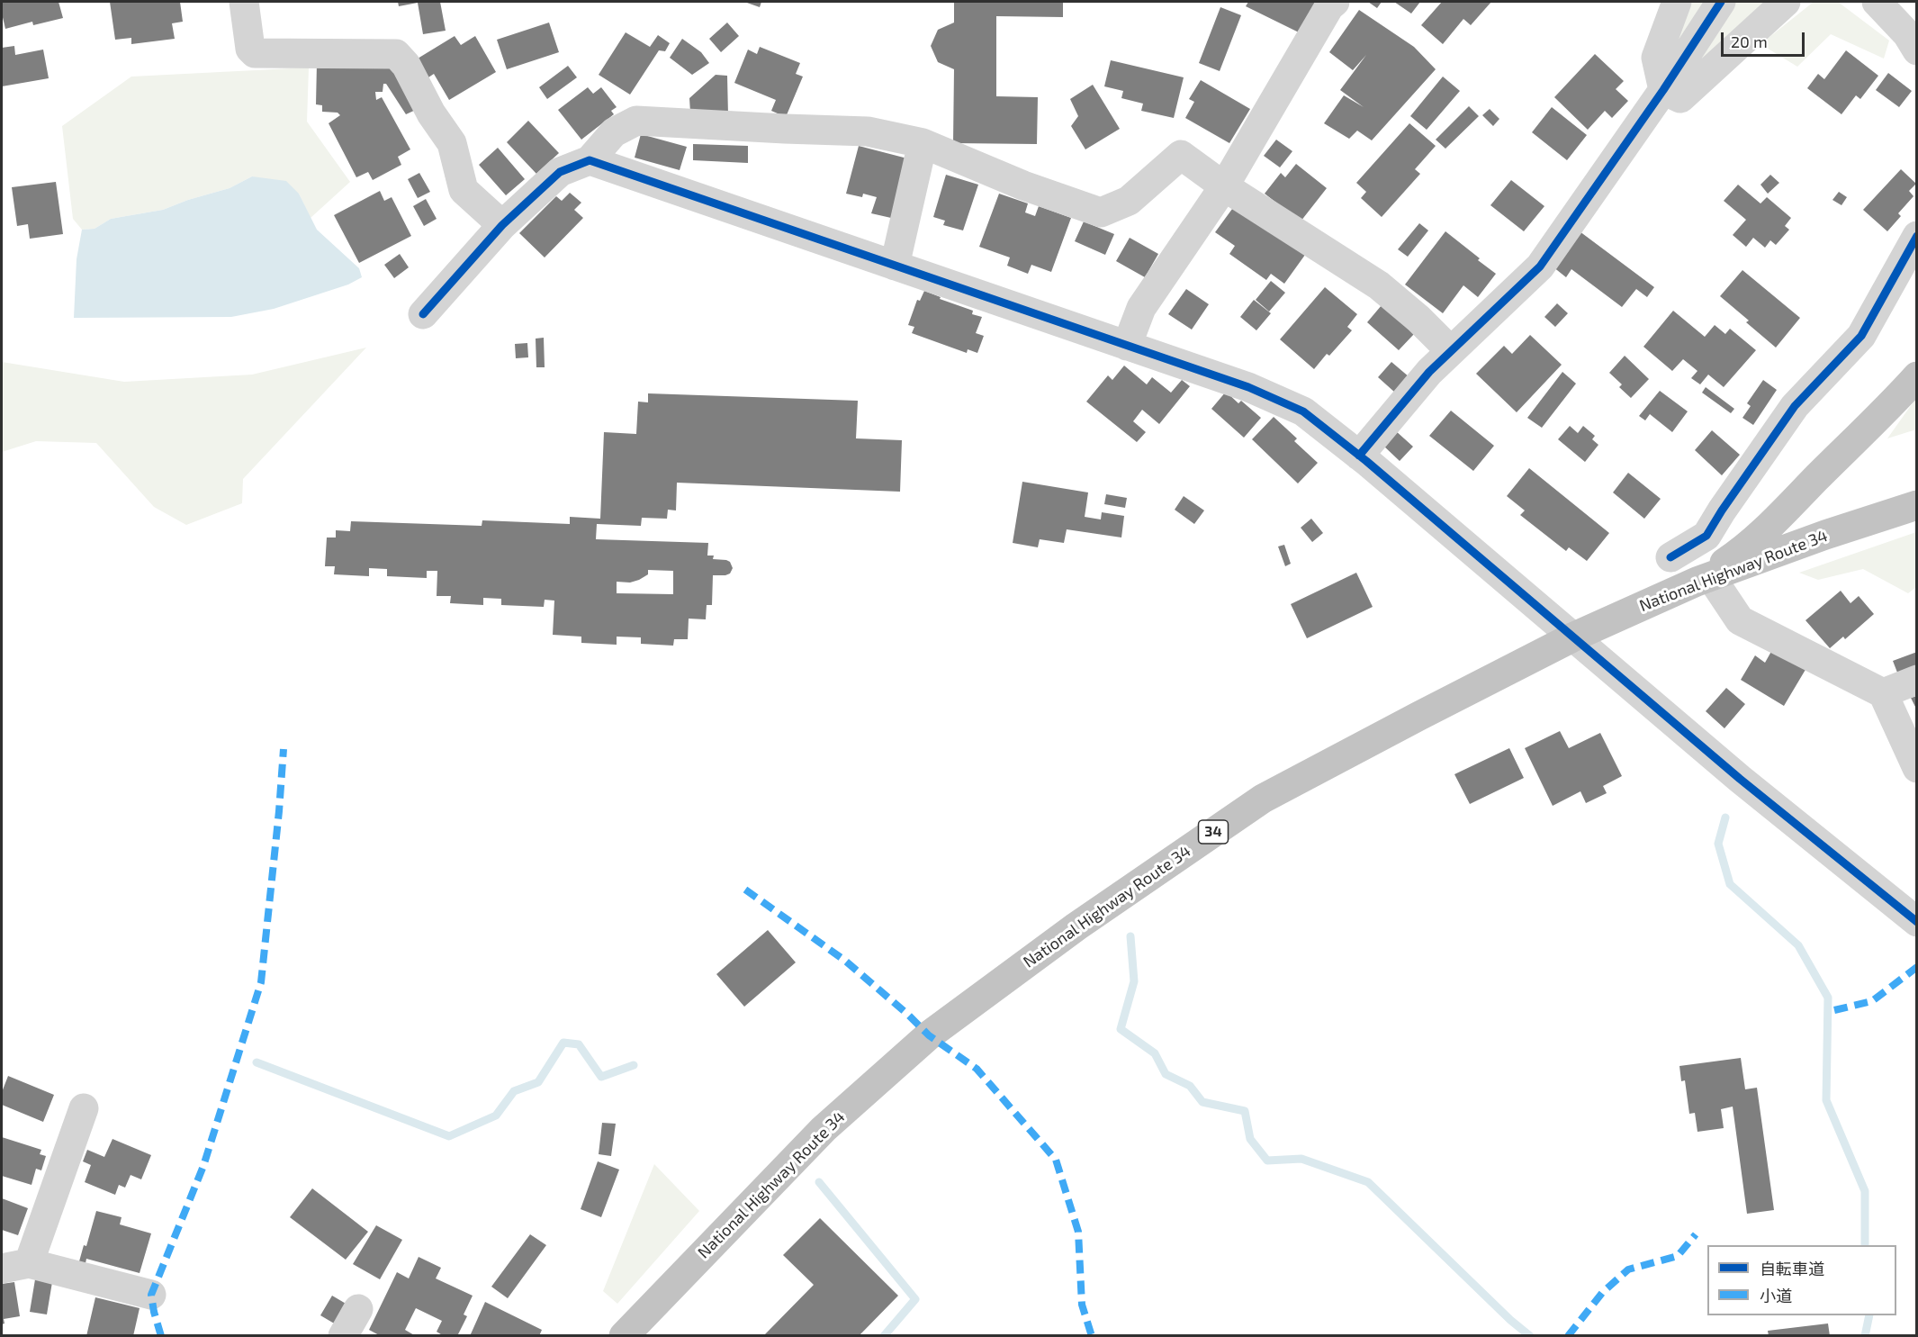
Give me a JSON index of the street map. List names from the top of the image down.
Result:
{
  "streets": {
    "highway": ["National Highway Route 34", "34"]
  },
  "legend": ["自転車道", "小道"],
  "scale_bar": "20 m"
}
